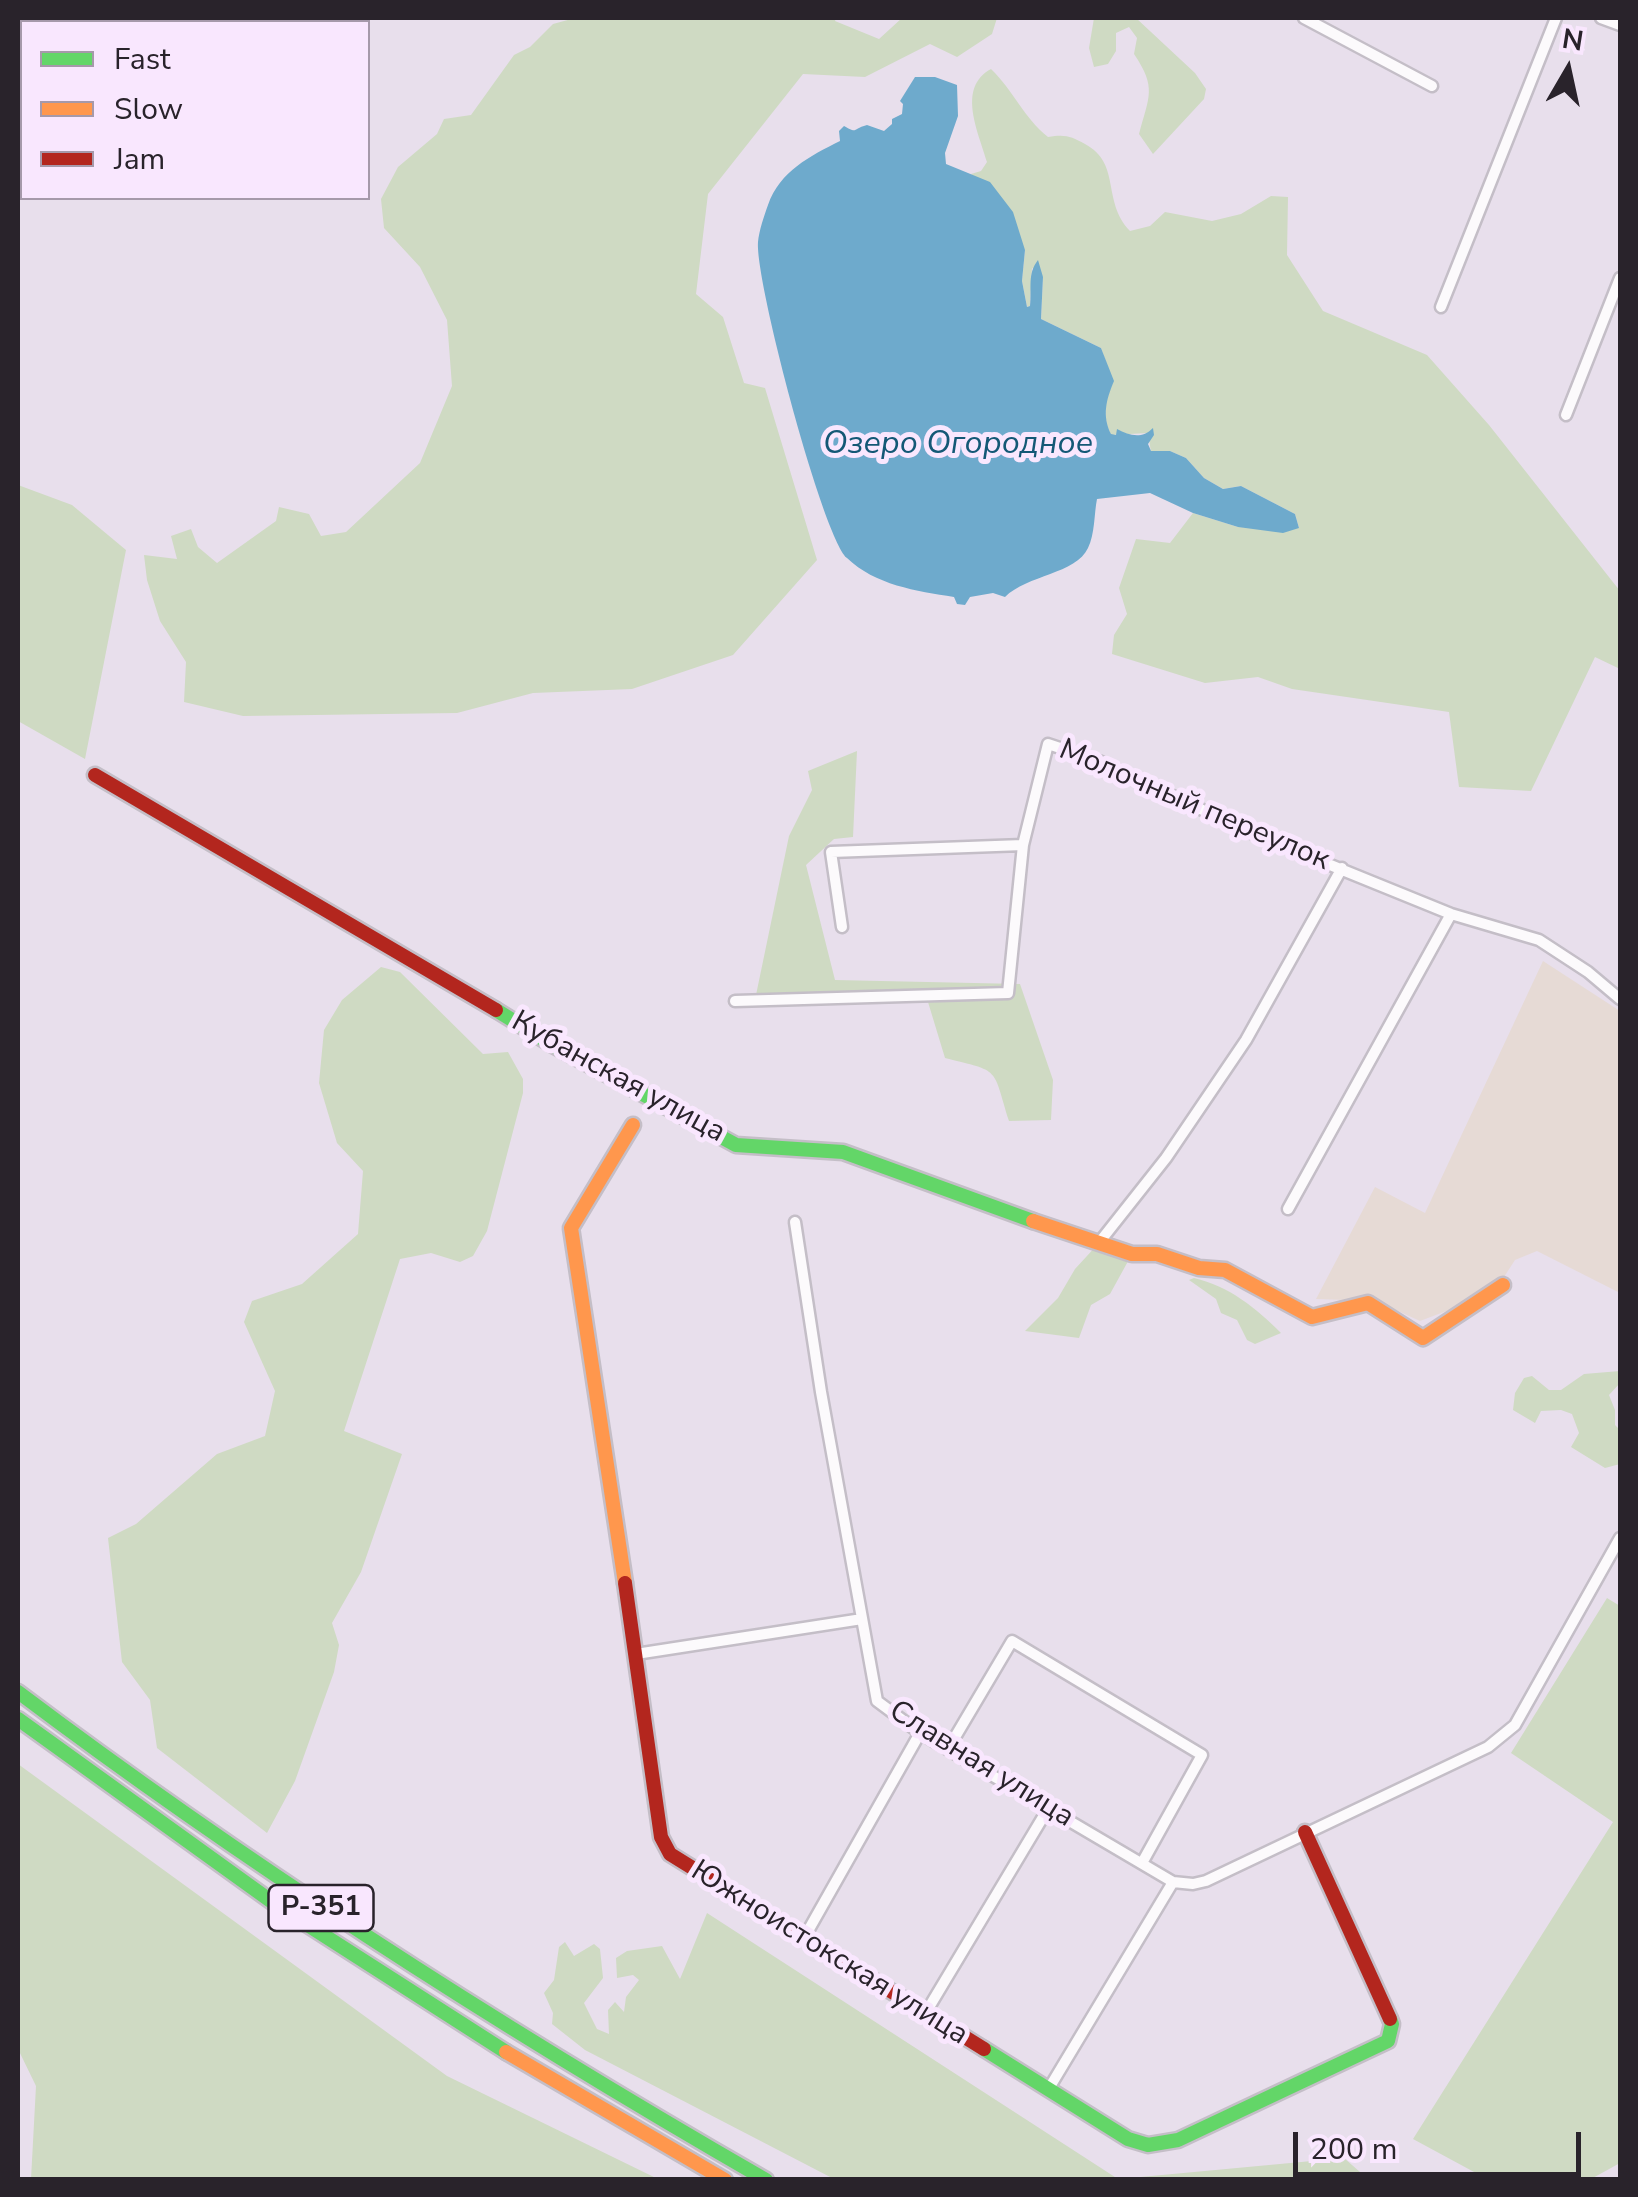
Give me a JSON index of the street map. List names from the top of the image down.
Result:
{
  "streets": {
    "main road": ["Кубанская улица", "Р-351", "Южноистокская улица"],
    "street": ["Молочный переулок", "Славная улица"]
  },
  "water": ["Озеро Огородное"],
  "legend": ["Fast", "Slow", "Jam"],
  "scale_bar": "200 m",
  "north": "top"
}
